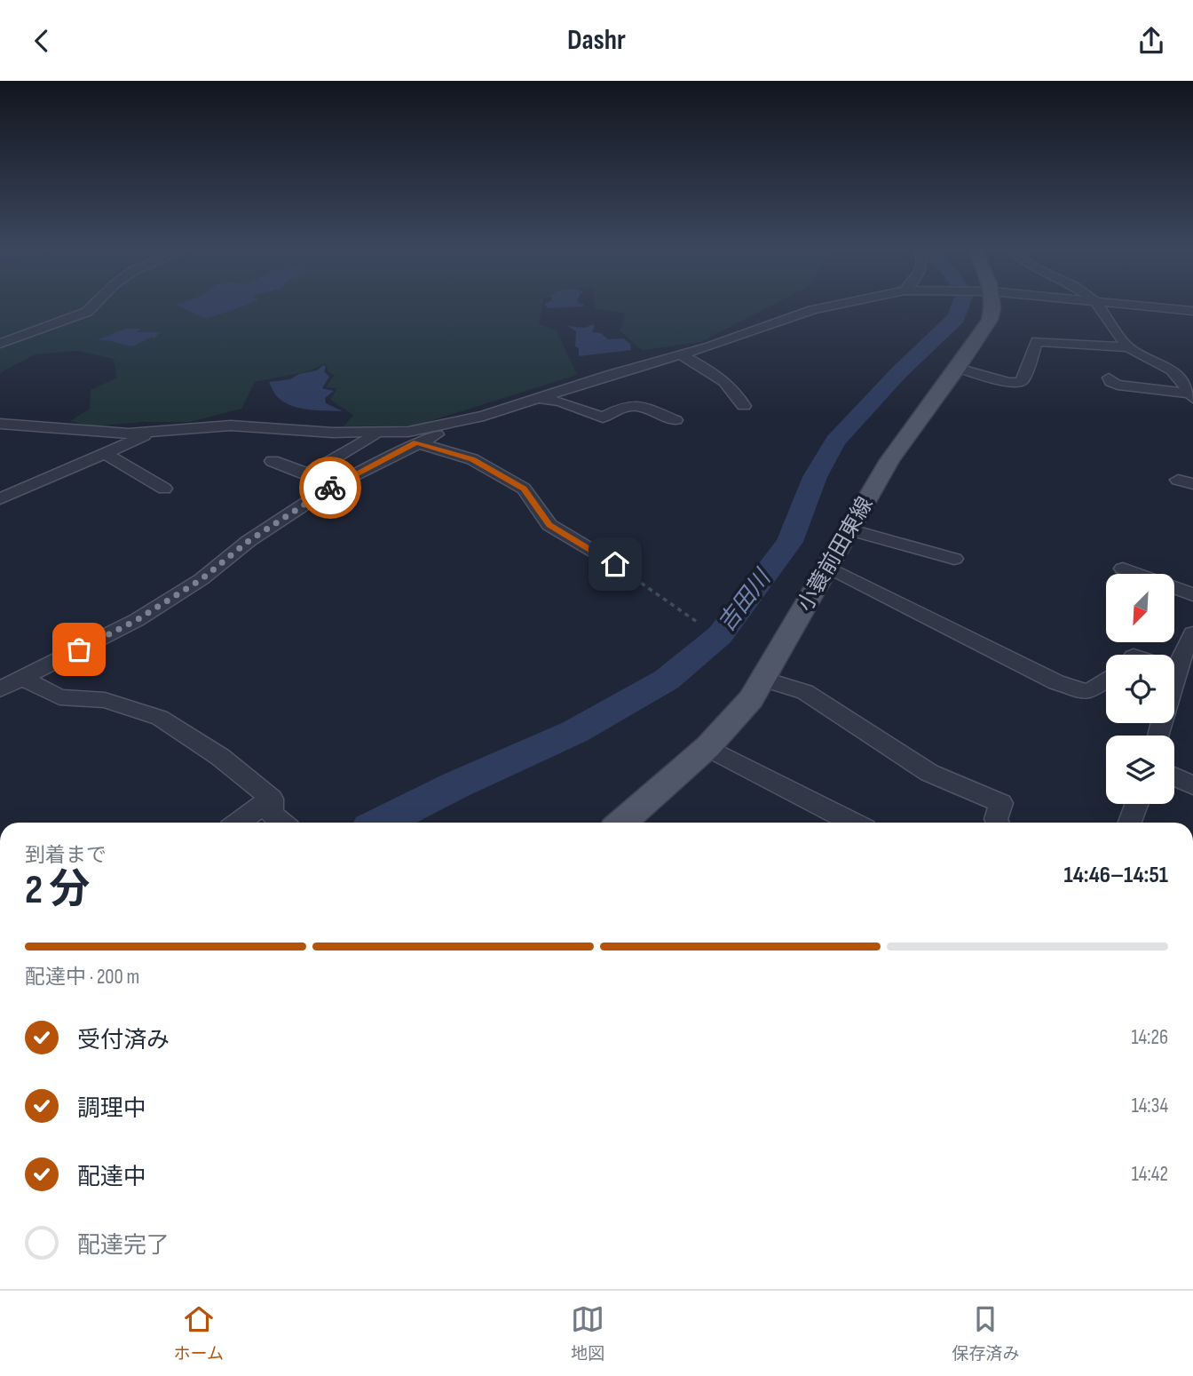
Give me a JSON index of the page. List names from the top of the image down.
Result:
{
  "streets": {
    "main road": ["小蓑前田東線"]
  },
  "water": ["吉田川"],
  "north": "bottom left",
  "page": {
    "header": "Dashr",
    "heading": ["2 分", "到着まで", "14:46–14:51"],
    "bar": "配達中 · 200 m",
    "list": [
      ["受付済み", "14:26"],
      ["調理中", "14:34"],
      ["配達中", "14:42"],
      "配達完了"
    ],
    "tabs": ["ホーム", "地図", "保存済み"]
  }
}
